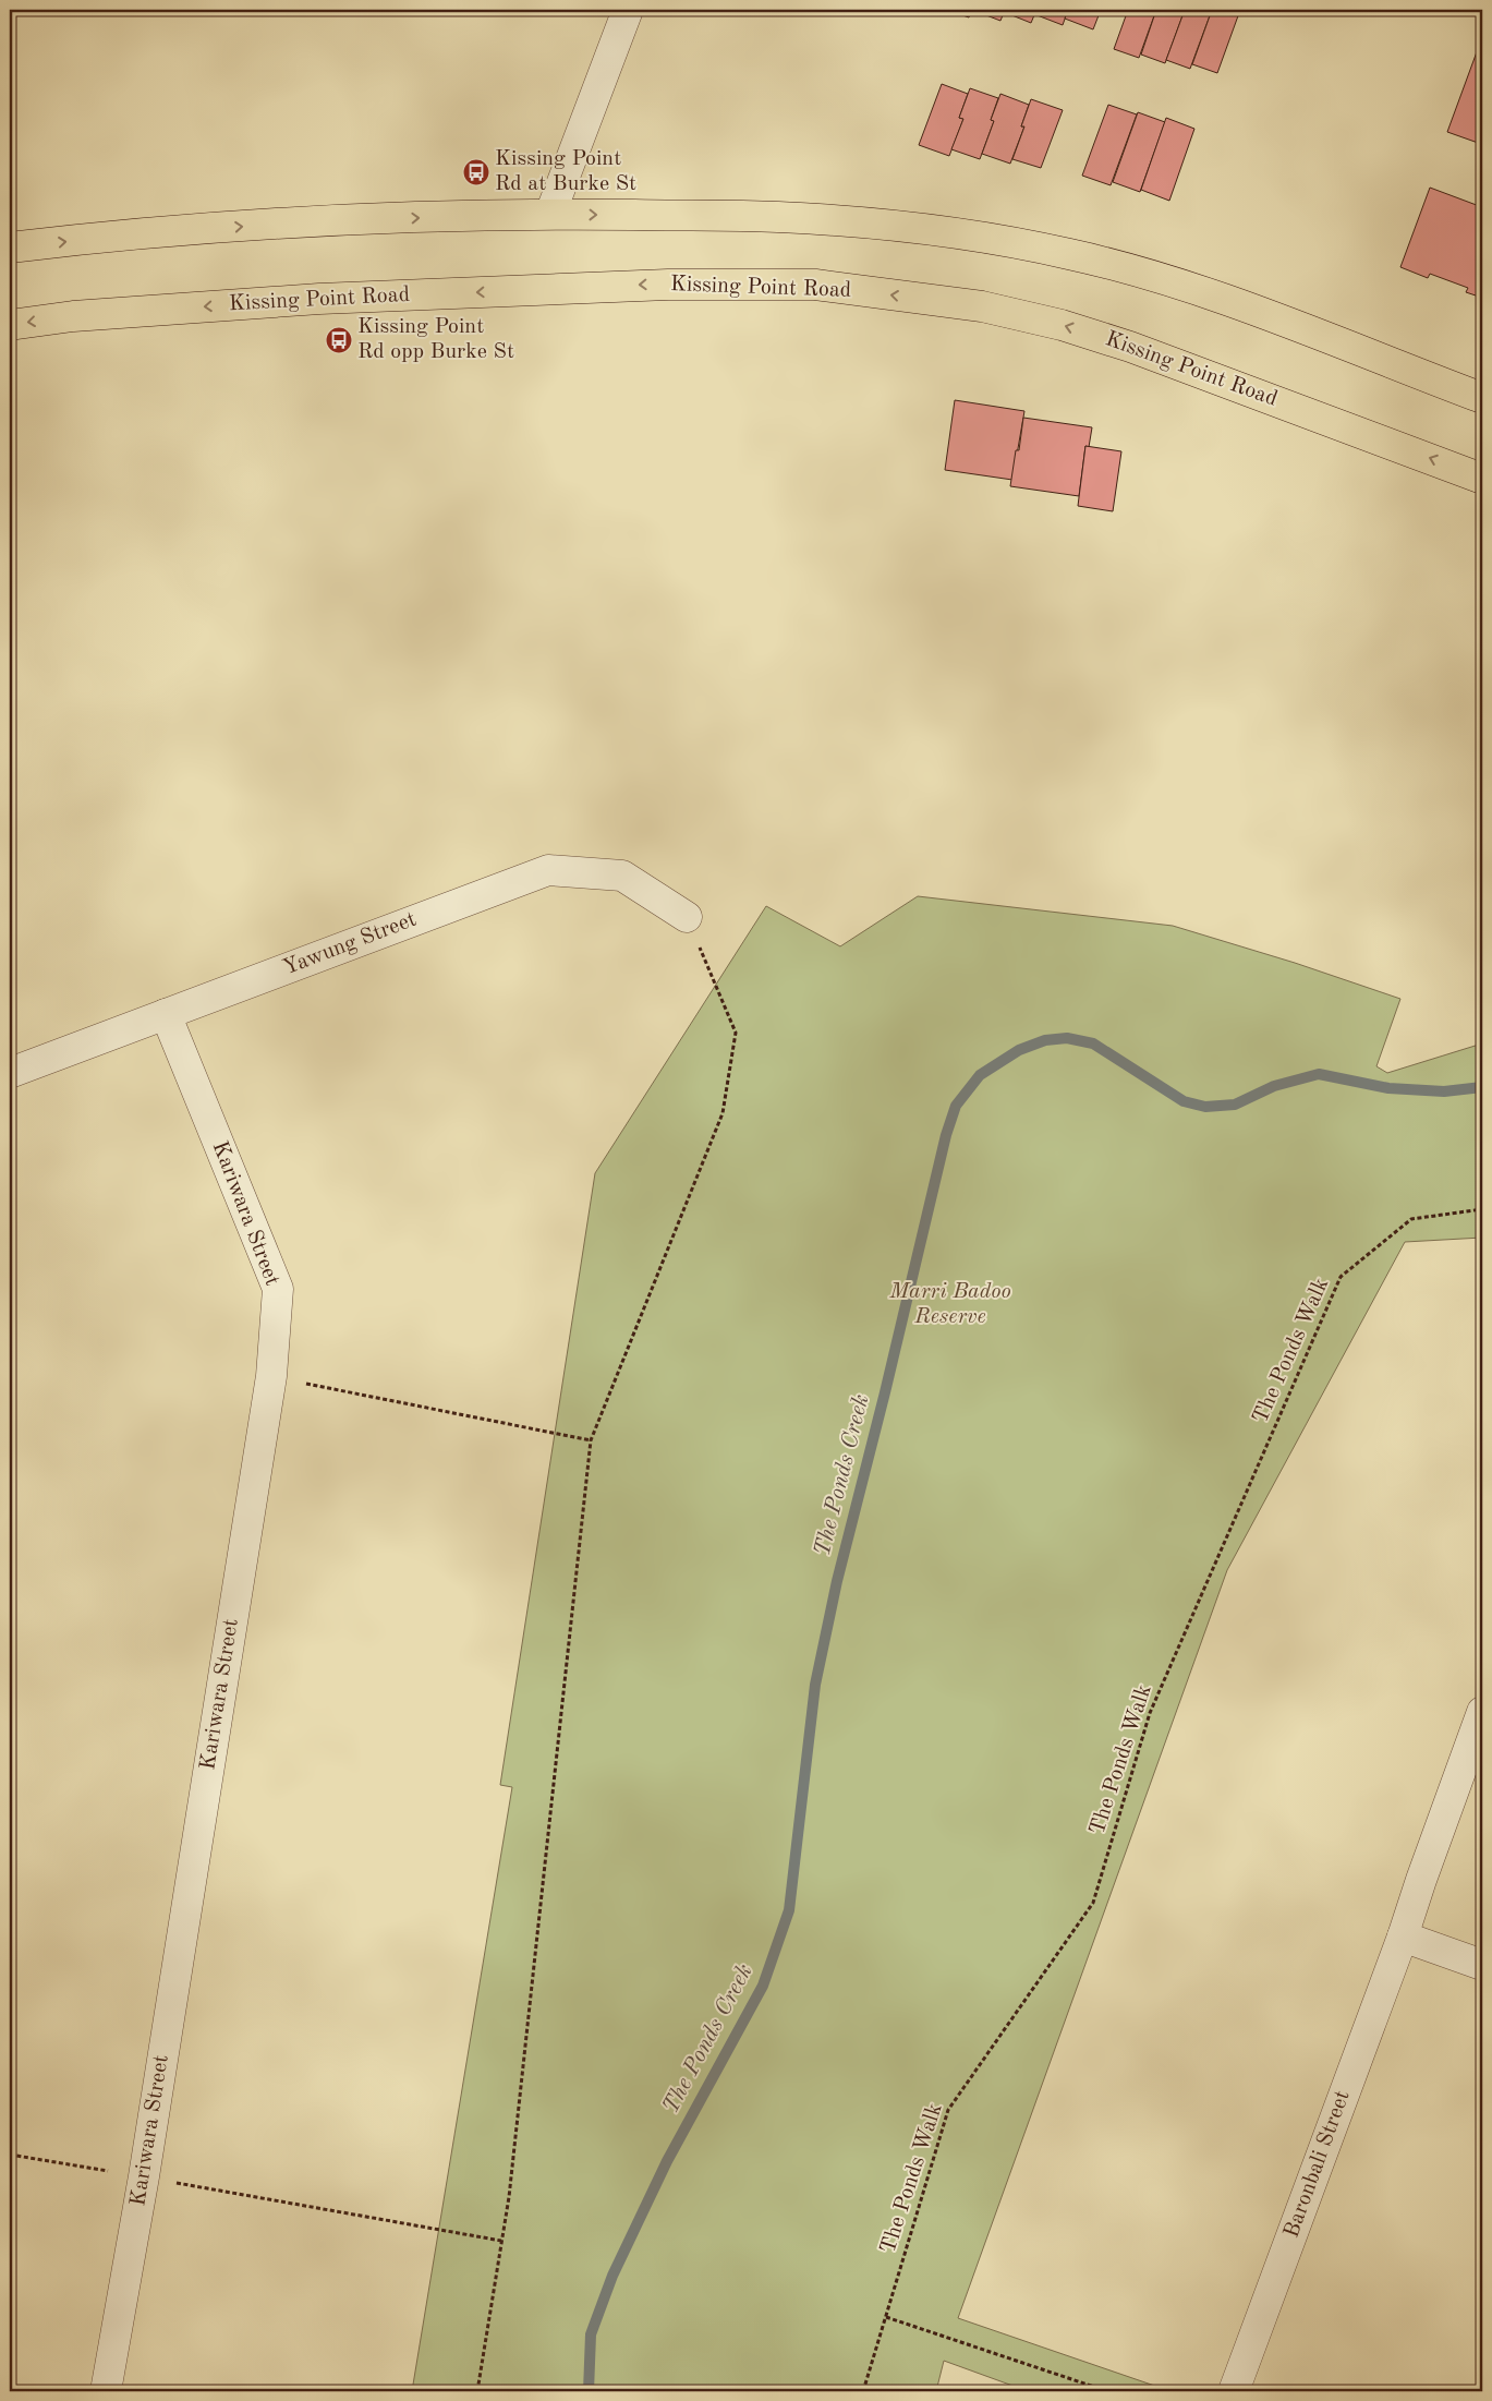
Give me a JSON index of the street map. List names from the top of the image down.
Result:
{
  "streets": {
    "main road": ["Kissing Point Road"],
    "street": ["Yawung Street", "Kariwara Street", "Baronbali Street"],
    "path": ["The Ponds Walk"]
  },
  "crossings": [
    ["Yawung Street", "Kariwara Street"]
  ],
  "water": ["The Ponds Creek"],
  "parks": ["Marri Badoo Reserve"],
  "places": {
    "bus stop": ["Kissing Point Rd at Burke St", "Kissing Point Rd opp Burke St"]
  }
}
